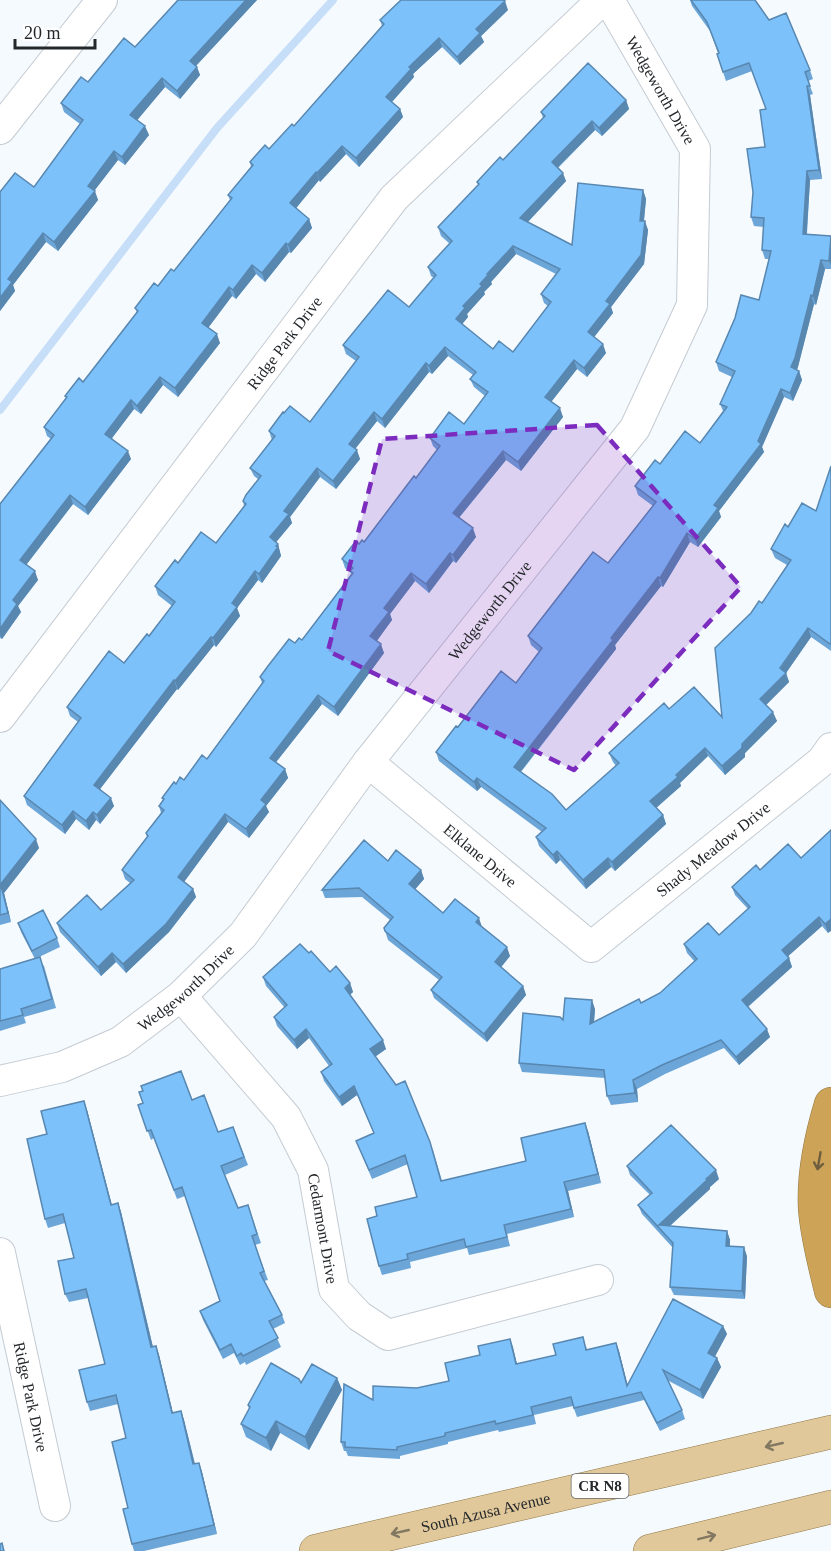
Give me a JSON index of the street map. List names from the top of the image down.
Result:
{
  "streets": {
    "main road": ["CR N8", "South Azusa Avenue"],
    "street": [
      "Wedgeworth Drive",
      "Ridge Park Drive",
      "Shady Meadow Drive",
      "Elklane Drive",
      "Cedarmont Drive"
    ]
  },
  "crossings": [
    ["Wedgeworth Drive", "Elklane Drive"],
    ["Wedgeworth Drive", "Cedarmont Drive"],
    ["Shady Meadow Drive", "Elklane Drive"]
  ],
  "scale_bar": "20 m"
}
